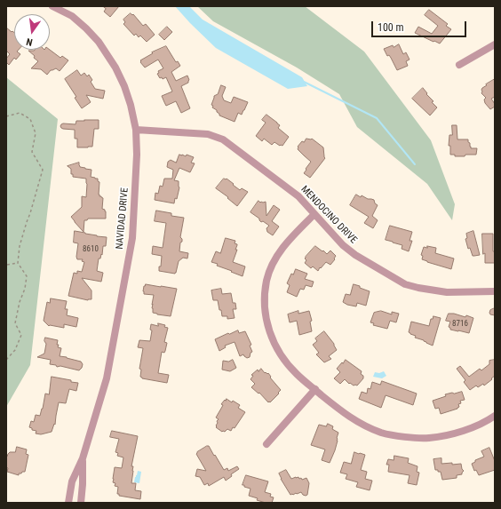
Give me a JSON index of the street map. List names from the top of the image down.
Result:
{
  "streets": {
    "street": ["MENDOCINO DRIVE", "NAVIDAD DRIVE"]
  },
  "crossings": [
    ["MENDOCINO DRIVE", "NAVIDAD DRIVE"]
  ],
  "house_numbers": ["8610", "8716"],
  "scale_bar": "100 m",
  "north": "bottom"
}
